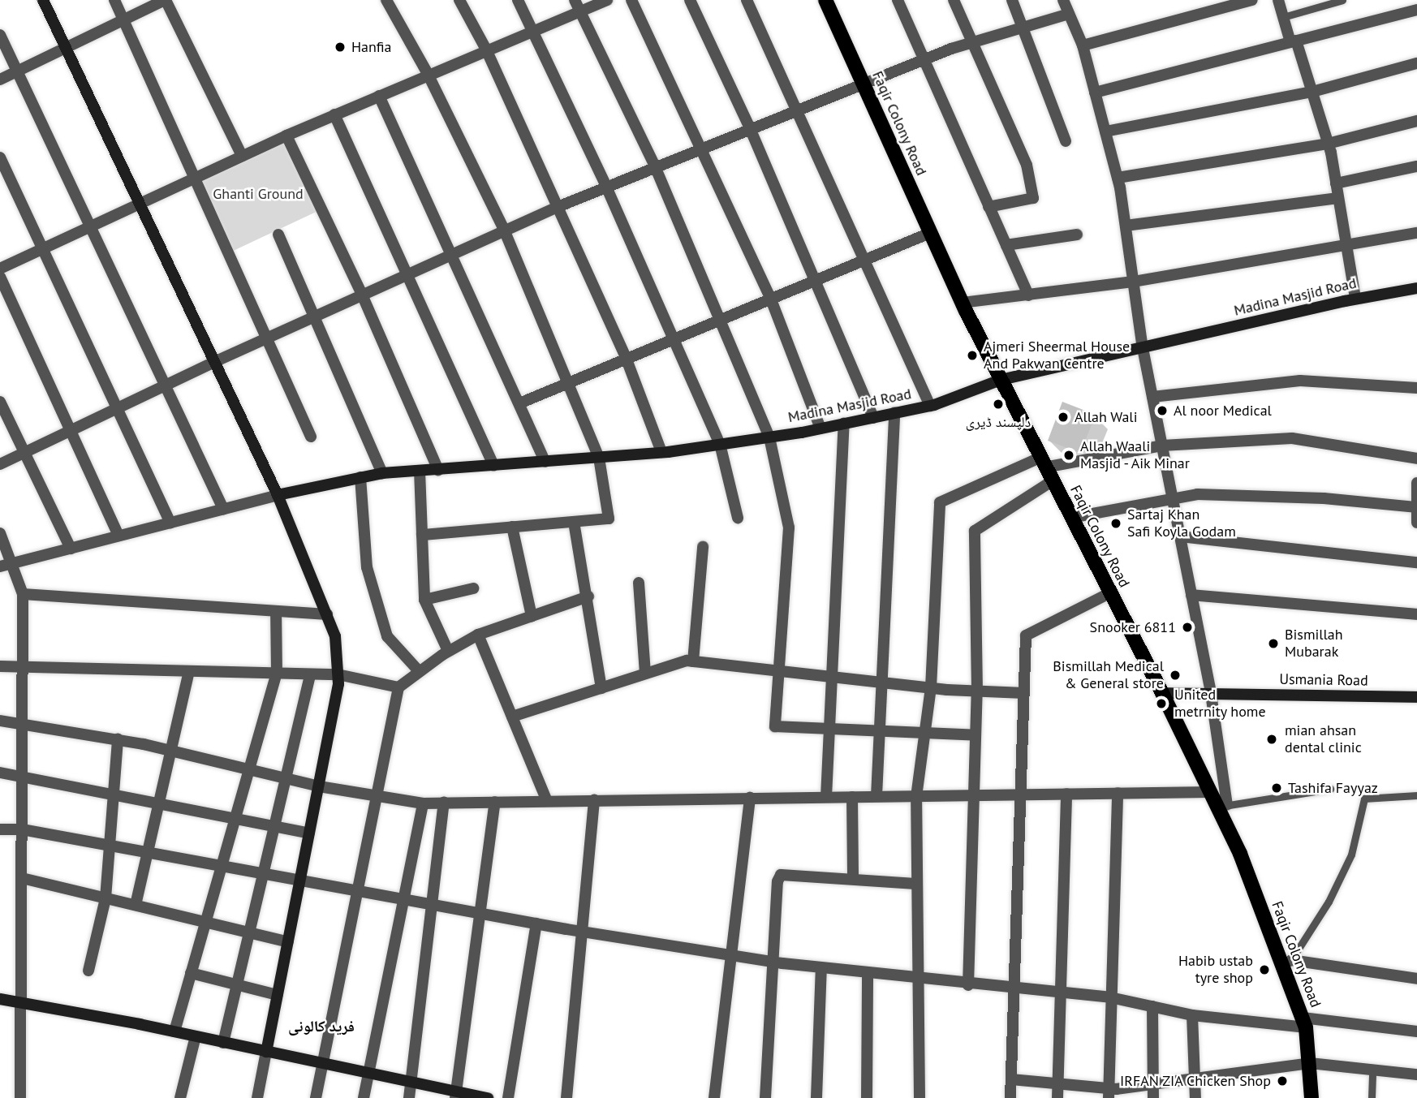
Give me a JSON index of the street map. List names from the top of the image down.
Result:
{
  "streets": {
    "main road": ["Faqir Colony Road"],
    "street": ["Madina Masjid Road", "Usmania Road"]
  },
  "crossings": [
    ["Faqir Colony Road", "Madina Masjid Road"],
    ["Faqir Colony Road", "Usmania Road"]
  ],
  "districts": ["فرید کالونی"],
  "parks": ["Ghanti Ground"],
  "places": [
    "Hanfia",
    "Ajmeri Sheermal House And Pakwan Centre",
    "دلپسند ڈیری",
    "Al noor Medical",
    "Allah Wali",
    "Allah Waali Masjid - Aik Minar",
    "Sartaj Khan Safi Koyla Godam",
    "Snooker 6811",
    "Bismillah Mubarak",
    "Bismillah Medical & General store",
    "United metrnity home",
    "mian ahsan dental clinic",
    "Tashifa Fayyaz",
    "Habib ustab tyre shop",
    "IRFAN ZIA Chicken Shop"
  ]
}
